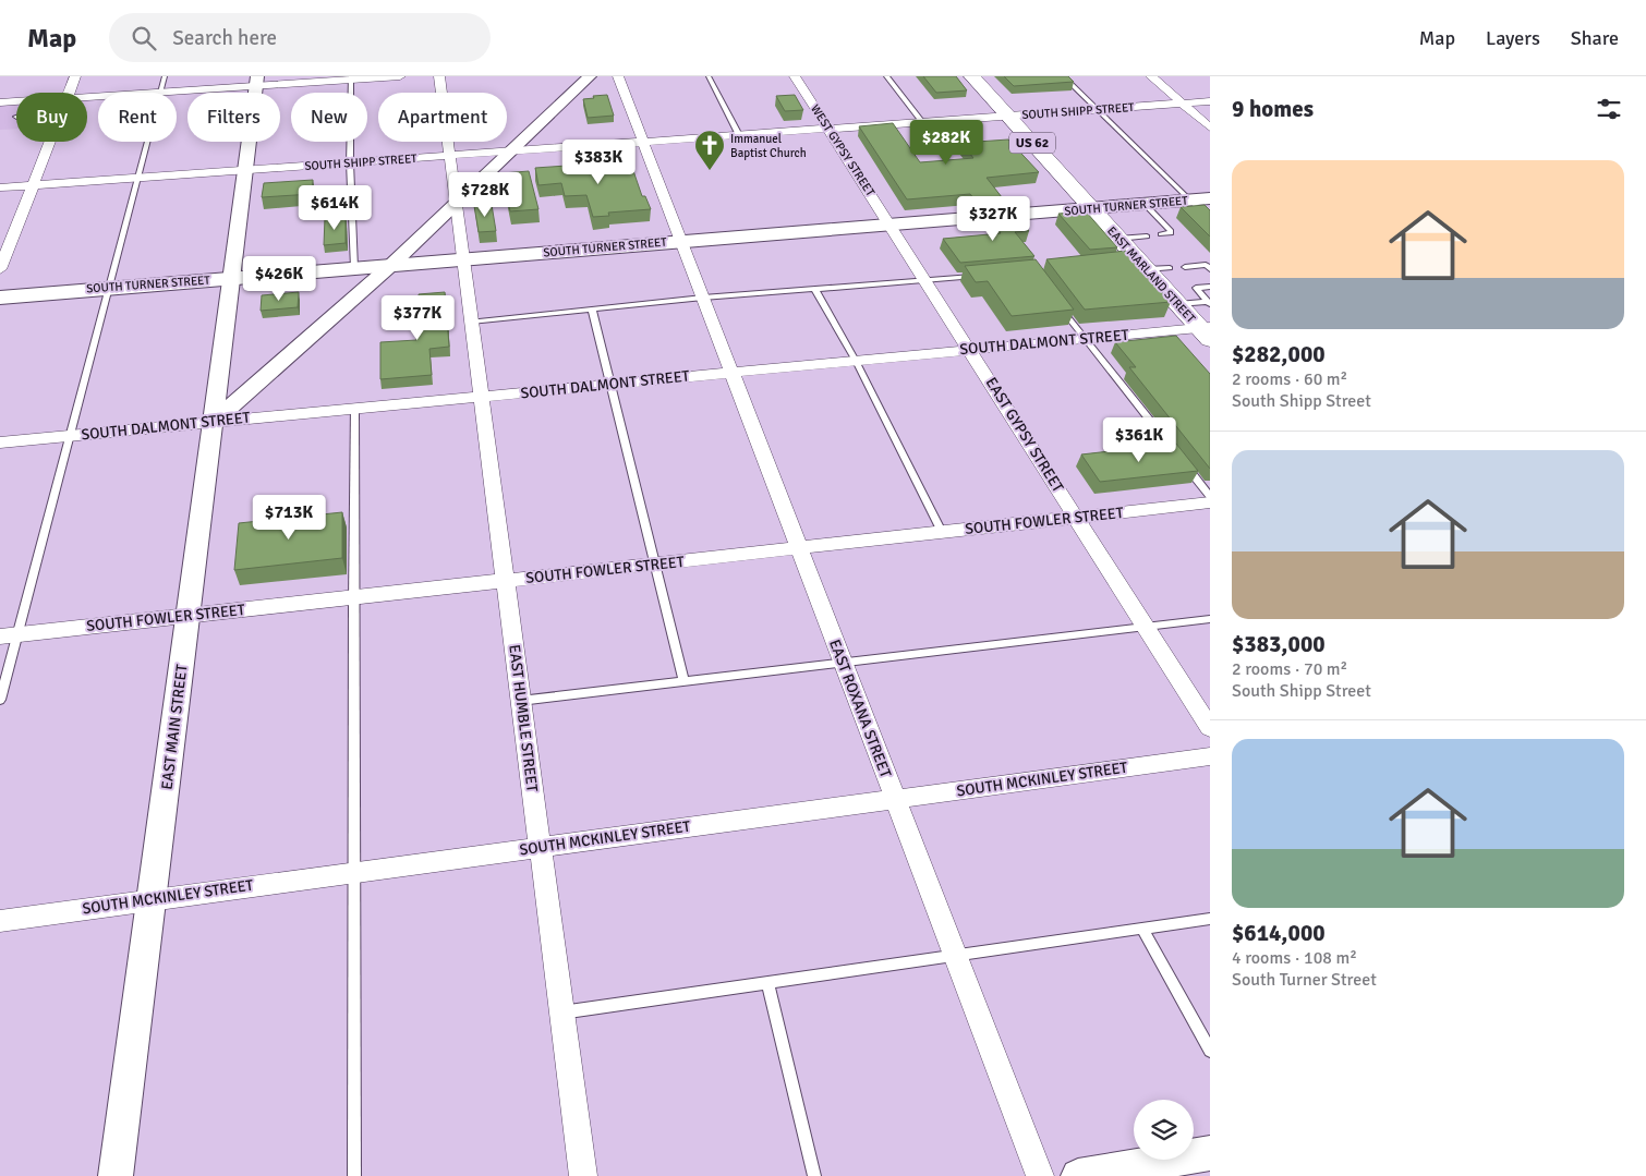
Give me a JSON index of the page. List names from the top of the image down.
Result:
{
  "streets": {
    "highway": ["US 62", "EAST MARLAND STREET"],
    "main road": ["SOUTH TURNER STREET"],
    "street": [
      "SOUTH SHIPP STREET",
      "WEST GYPSY STREET",
      "SOUTH DALMONT STREET",
      "EAST GYPSY STREET",
      "SOUTH FOWLER STREET",
      "EAST ROXANA STREET",
      "EAST HUMBLE STREET",
      "EAST MAIN STREET",
      "SOUTH MCKINLEY STREET"
    ]
  },
  "crossings": [
    ["SOUTH SHIPP STREET", "US 62"],
    ["SOUTH SHIPP STREET", "WEST GYPSY STREET"],
    ["SOUTH SHIPP STREET", "EAST ROXANA STREET"],
    ["SOUTH SHIPP STREET", "EAST HUMBLE STREET"],
    ["SOUTH SHIPP STREET", "EAST MAIN STREET"],
    ["US 62", "SOUTH TURNER STREET"],
    ["US 62", "EAST MARLAND STREET"],
    ["WEST GYPSY STREET", "SOUTH TURNER STREET"],
    ["WEST GYPSY STREET", "EAST GYPSY STREET"],
    ["SOUTH TURNER STREET", "EAST MARLAND STREET"],
    ["SOUTH TURNER STREET", "EAST GYPSY STREET"],
    ["SOUTH TURNER STREET", "EAST ROXANA STREET"],
    ["SOUTH TURNER STREET", "EAST HUMBLE STREET"],
    ["SOUTH TURNER STREET", "EAST MAIN STREET"],
    ["EAST MARLAND STREET", "SOUTH DALMONT STREET"],
    ["SOUTH DALMONT STREET", "EAST GYPSY STREET"],
    ["SOUTH DALMONT STREET", "EAST ROXANA STREET"],
    ["SOUTH DALMONT STREET", "EAST HUMBLE STREET"],
    ["SOUTH DALMONT STREET", "EAST MAIN STREET"],
    ["EAST GYPSY STREET", "SOUTH FOWLER STREET"],
    ["SOUTH FOWLER STREET", "EAST ROXANA STREET"],
    ["SOUTH FOWLER STREET", "EAST HUMBLE STREET"],
    ["SOUTH FOWLER STREET", "EAST MAIN STREET"],
    ["EAST ROXANA STREET", "SOUTH MCKINLEY STREET"],
    ["EAST HUMBLE STREET", "SOUTH MCKINLEY STREET"],
    ["EAST MAIN STREET", "SOUTH MCKINLEY STREET"]
  ],
  "places": {
    "church": ["Immanuel Baptist Church"]
  },
  "page": {
    "header": "Map",
    "search": "Search here",
    "nav": ["Map", "Layers", "Share"],
    "heading": "9 homes",
    "chip": [
      "Buy",
      "Rent",
      "Filters",
      "New",
      "Apartment"
    ],
    "price": [
      "$282K",
      "$383K",
      "$728K",
      "$614K",
      "$327K",
      "$426K",
      "$377K",
      "$361K",
      "$713K"
    ],
    "list": [
      {
        "name": "$282,000",
        "note": "2 rooms · 60 m² · South Shipp Street"
      },
      {
        "name": "$383,000",
        "note": "2 rooms · 70 m² · South Shipp Street"
      },
      {
        "name": "$614,000",
        "note": "4 rooms · 108 m² · South Turner Street"
      }
    ]
  }
}
